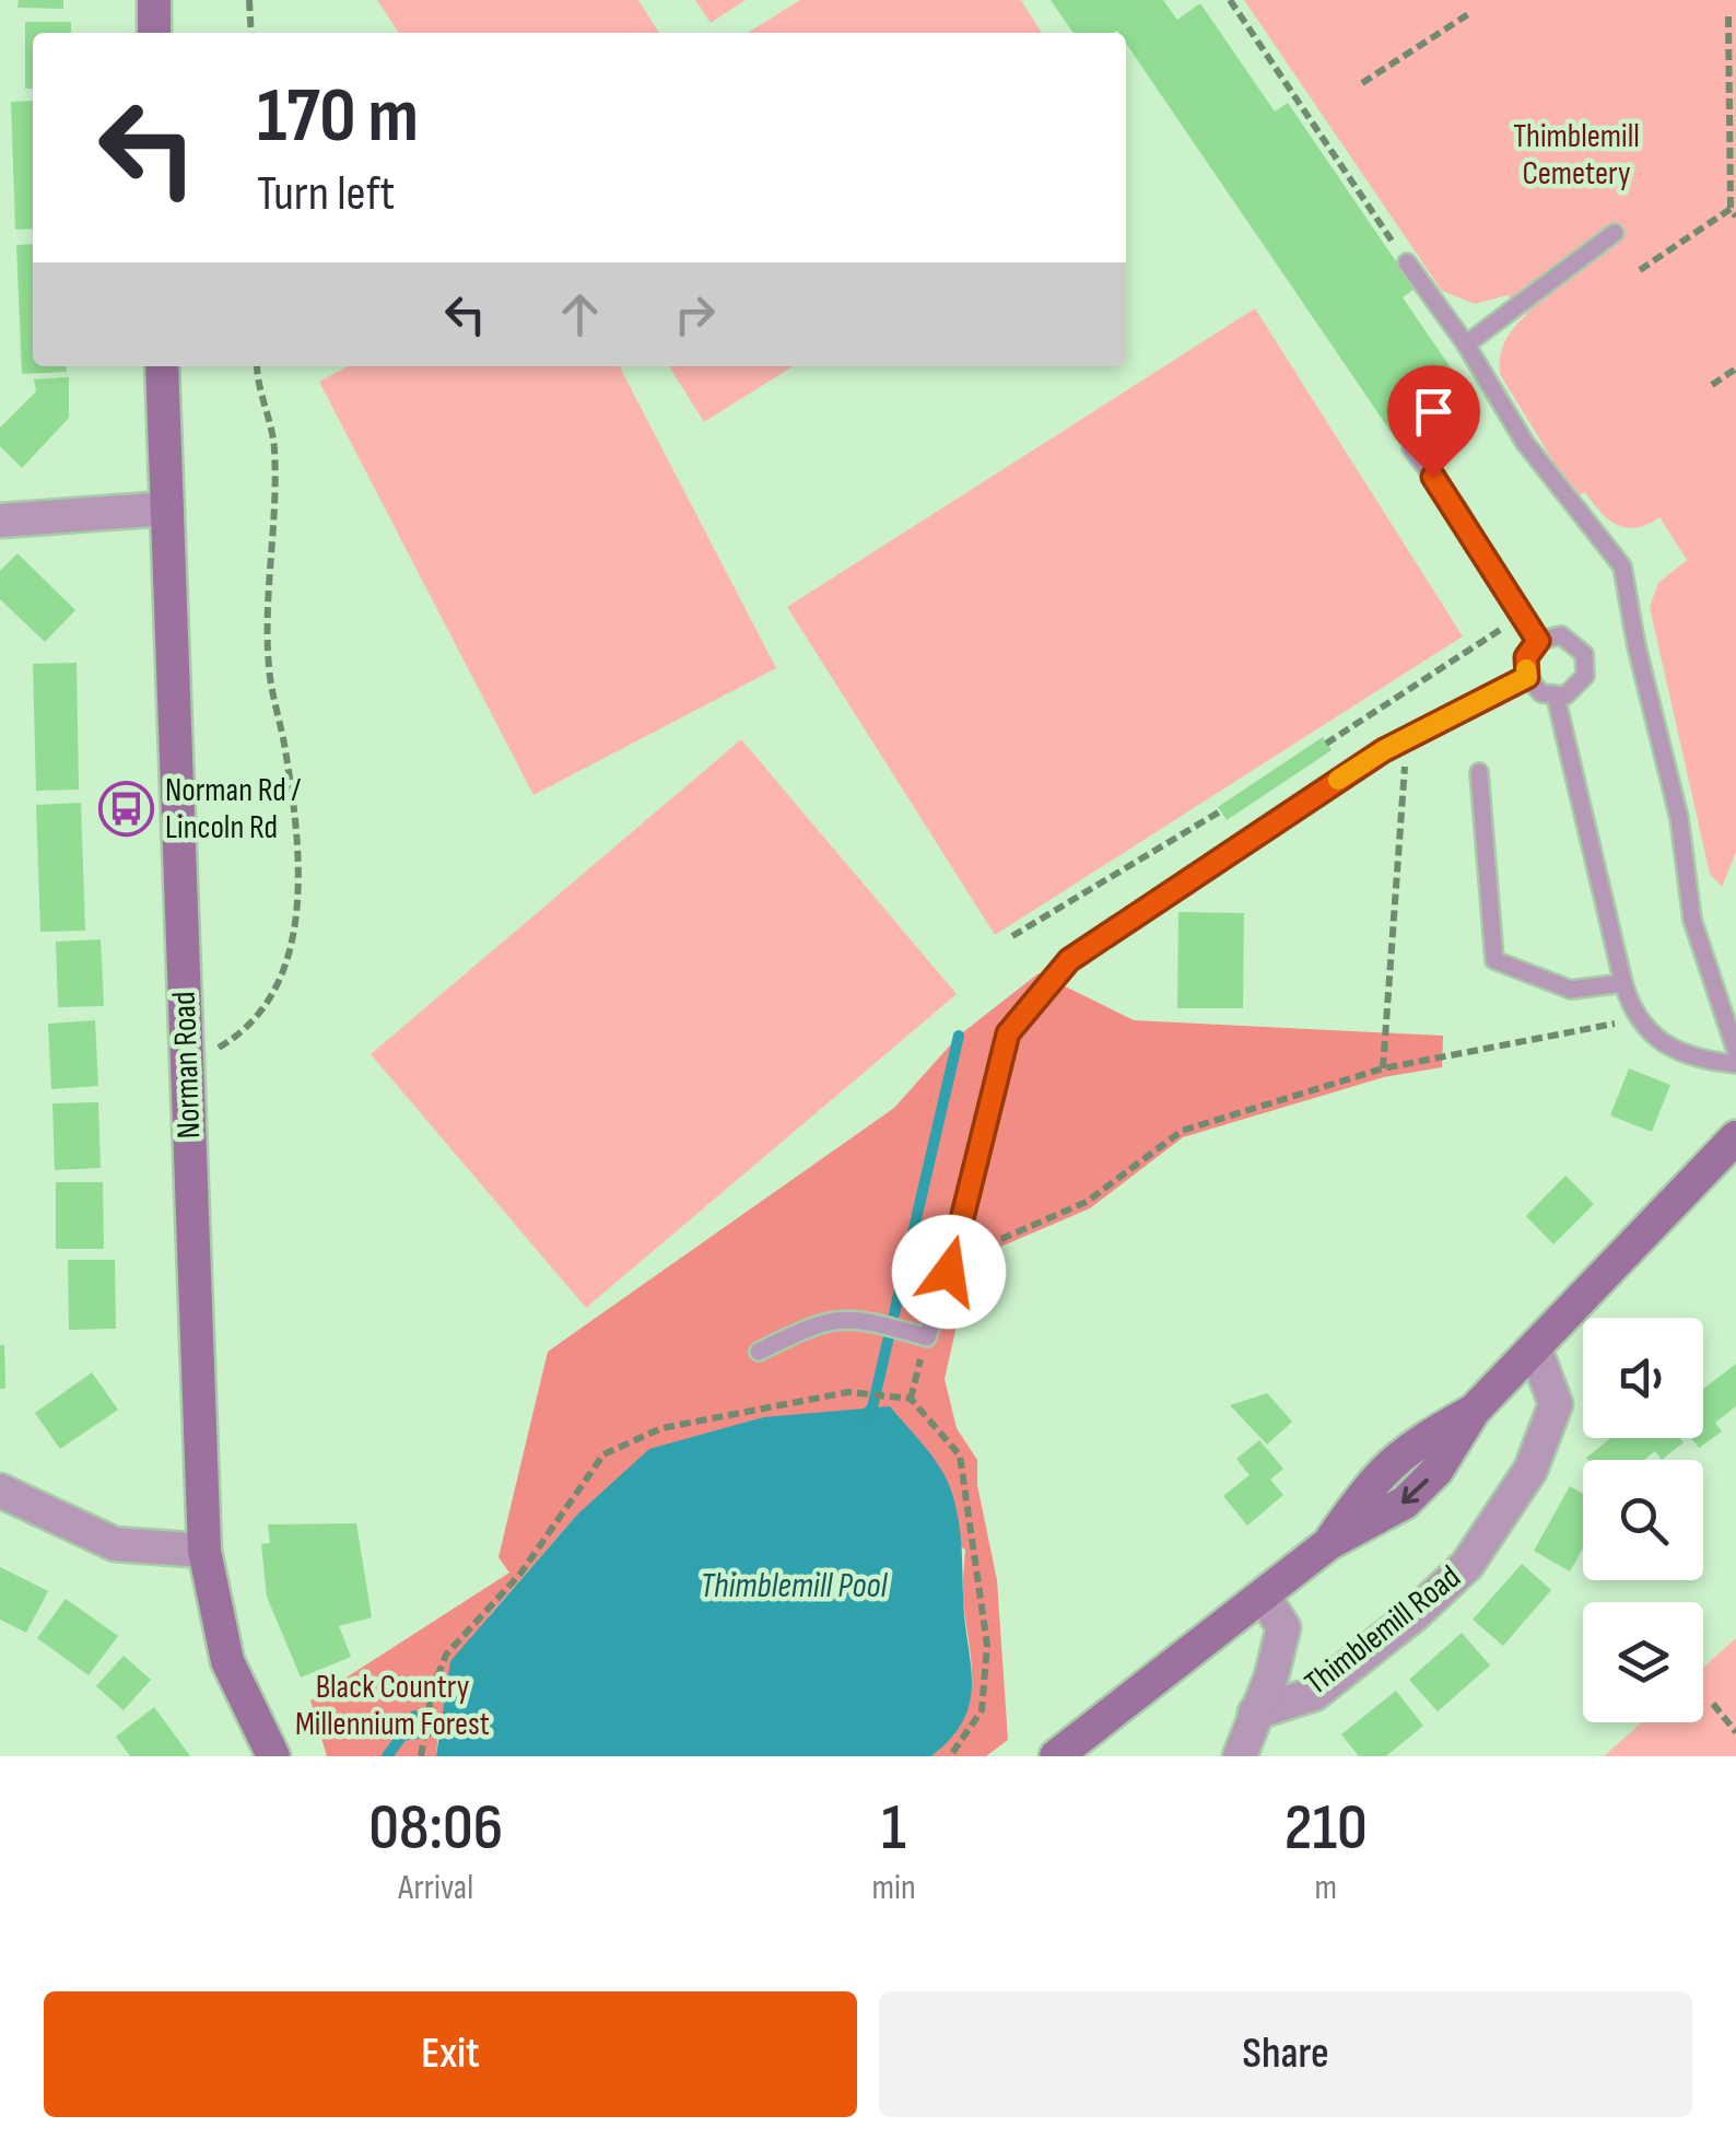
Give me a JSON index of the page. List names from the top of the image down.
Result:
{
  "streets": {
    "street": ["Norman Road", "Thimblemill Road"]
  },
  "water": ["Thimblemill Pool"],
  "parks": ["Thimblemill Cemetery", "Black Country Millennium Forest"],
  "places": {
    "bus stop": ["Norman Rd / Lincoln Rd"]
  },
  "page": {
    "turn": ["170 m", "Turn left"],
    "eta": [
      "08:06",
      "Arrival",
      "1",
      "min",
      "210",
      "m"
    ],
    "buttons": ["Exit", "Share"]
  }
}
